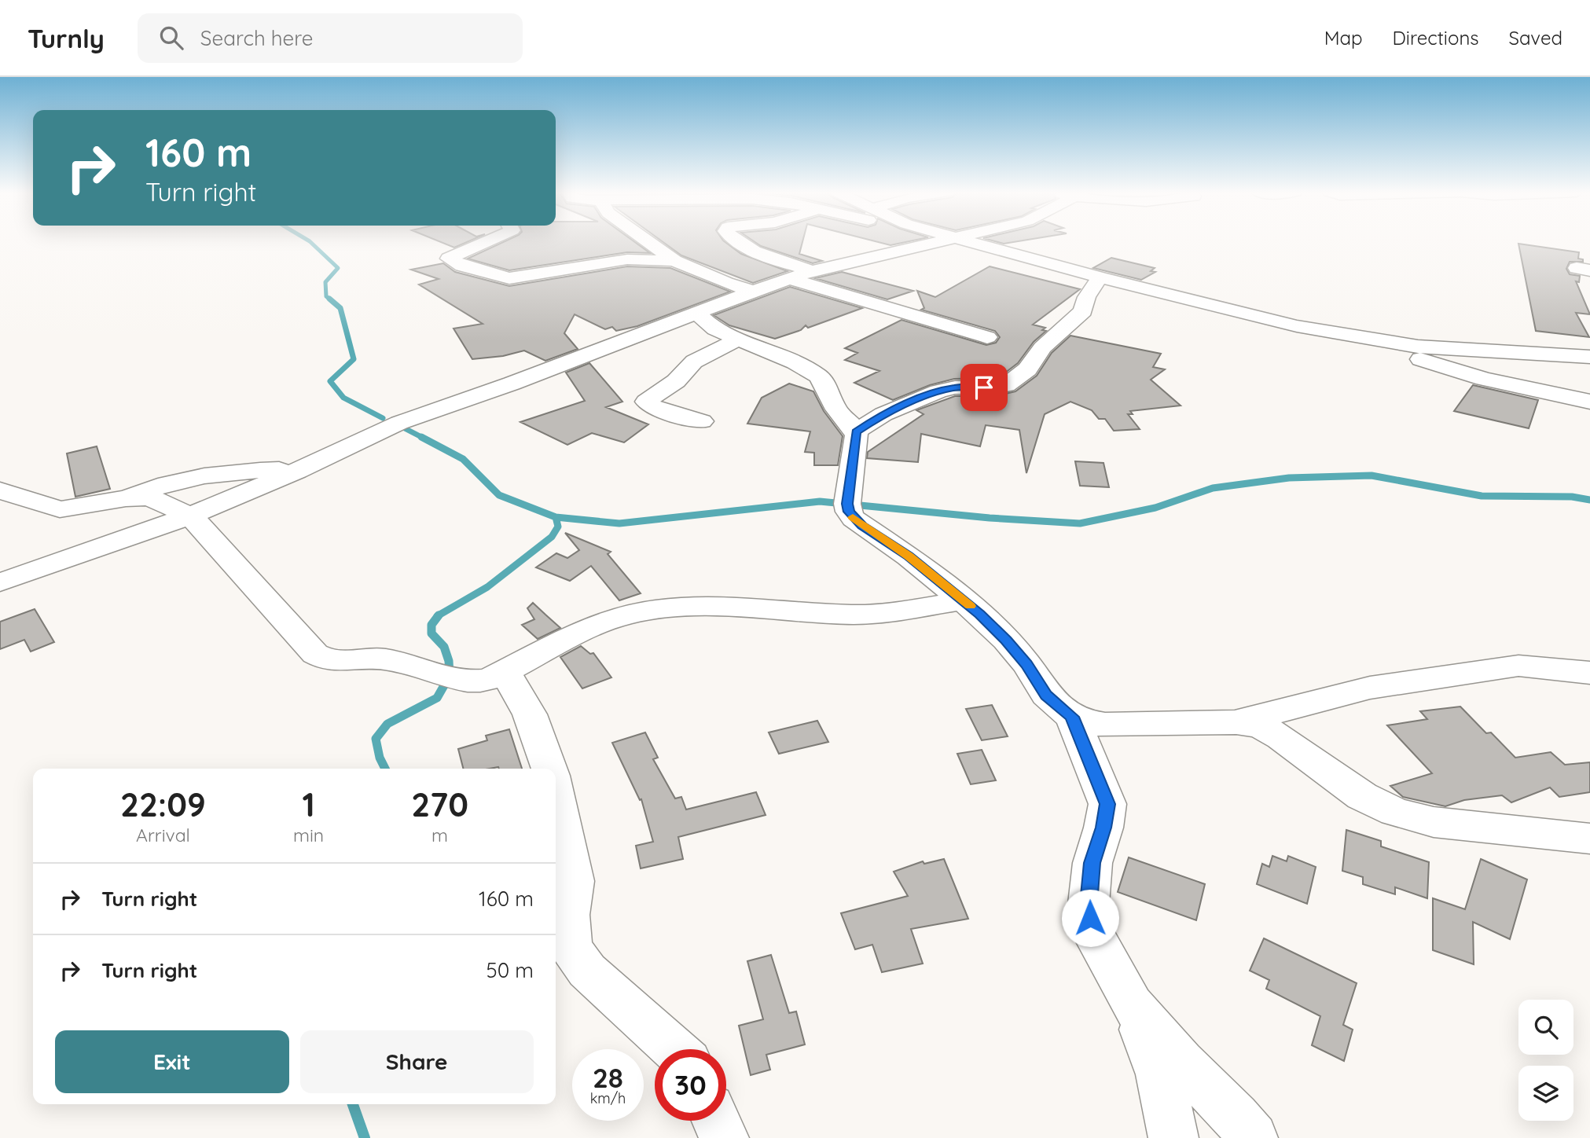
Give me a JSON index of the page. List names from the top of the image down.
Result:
{
  "page": {
    "header": "Turnly",
    "search": "Search here",
    "nav": ["Map", "Directions", "Saved"],
    "turn": ["160 m", "Turn right"],
    "eta": [
      "22:09",
      "Arrival",
      "1",
      "min",
      "270",
      "m"
    ],
    "list": [
      {
        "name": "Turn right",
        "value": "160 m"
      },
      {
        "name": "Turn right",
        "value": "50 m"
      }
    ],
    "buttons": ["Exit", "Share"],
    "speed": "28 km/h",
    "limit": "30"
  }
}
